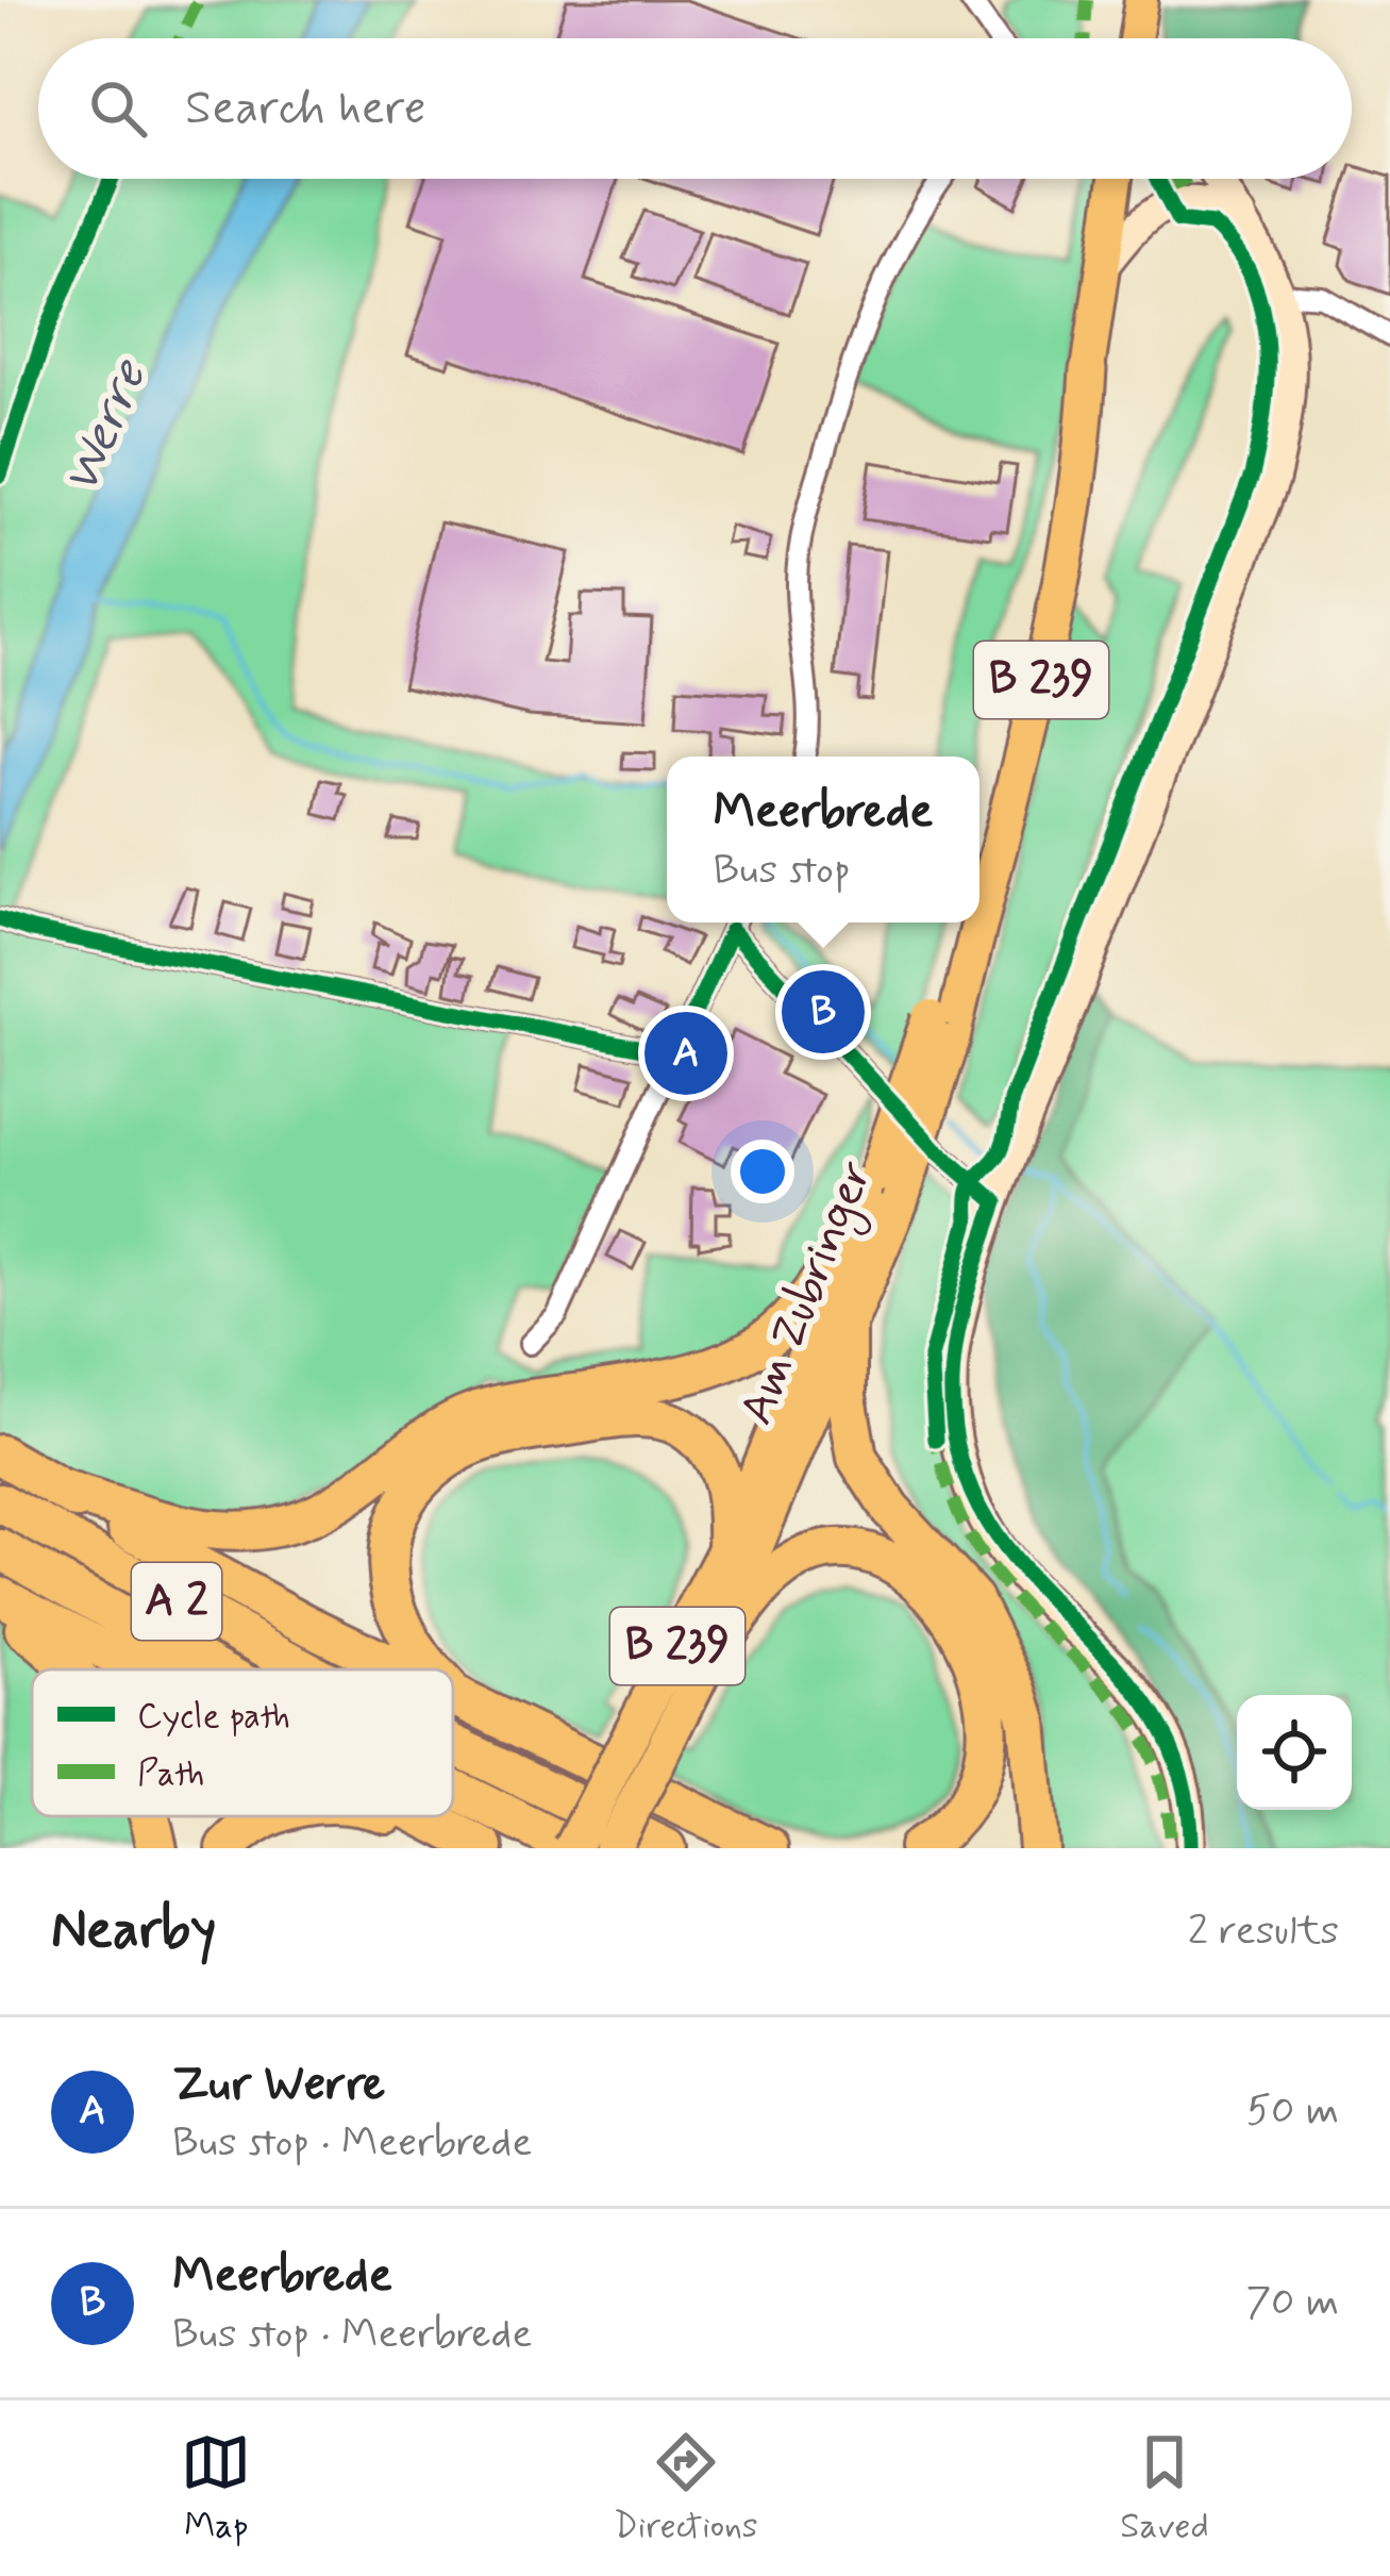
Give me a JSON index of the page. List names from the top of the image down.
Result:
{
  "streets": {
    "highway": ["B 239", "Am Zubringer", "A 2"]
  },
  "crossings": [
    ["Am Zubringer", "A 2"]
  ],
  "water": ["Werre"],
  "legend": ["Cycle path", "Path"],
  "page": {
    "search": "Search here",
    "popup": ["Meerbrede", "Bus stop"],
    "pins": ["B", "A"],
    "heading": ["Nearby", "2 results"],
    "list": [
      {
        "mark": "A",
        "name": "Zur Werre",
        "note": "Bus stop · Meerbrede",
        "value": "50 m"
      },
      {
        "mark": "B",
        "name": "Meerbrede",
        "note": "Bus stop · Meerbrede",
        "value": "70 m"
      }
    ],
    "nav": ["Map", "Directions", "Saved"]
  }
}
